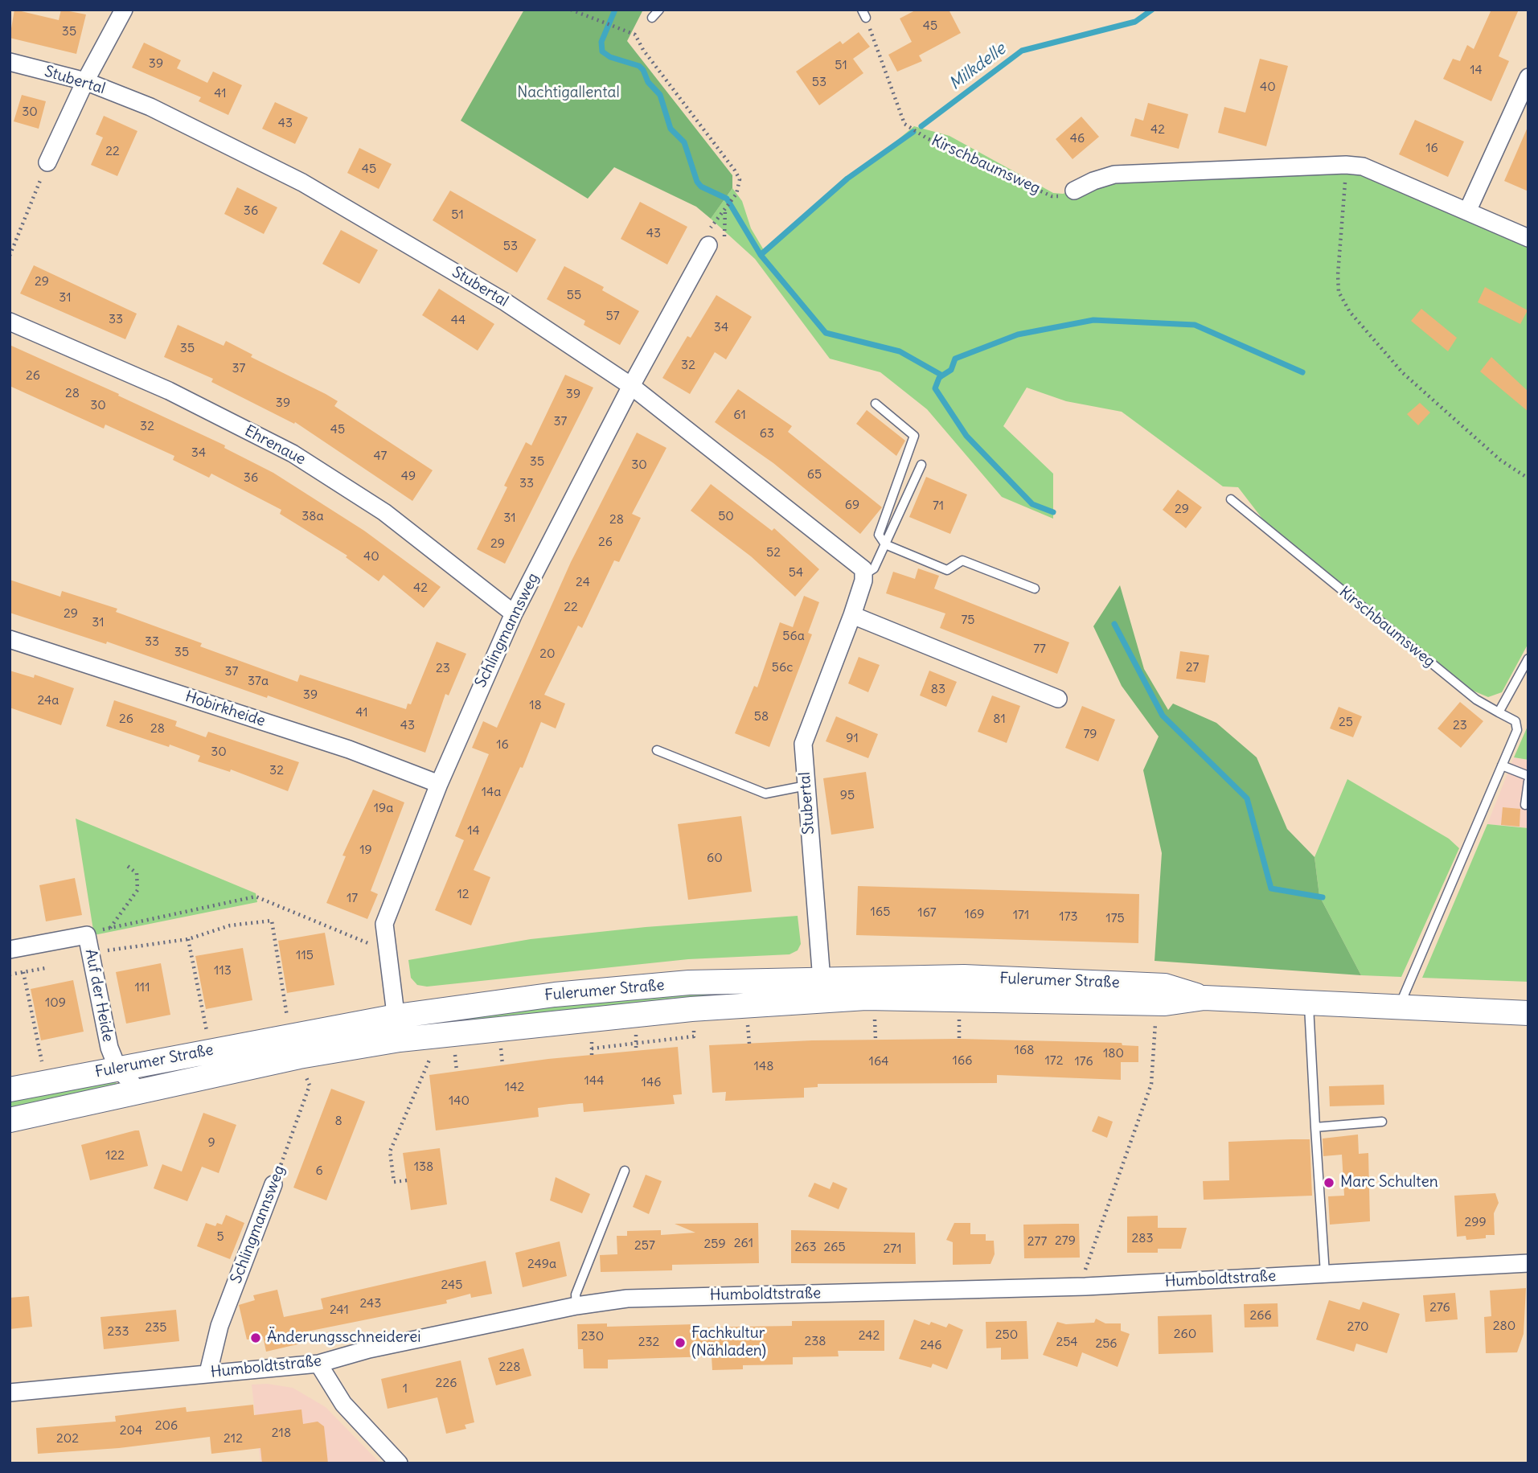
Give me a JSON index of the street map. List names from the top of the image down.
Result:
{
  "streets": {
    "main road": ["Fulerumer Straße"],
    "street": [
      "Stubertal",
      "Ehrenaue",
      "Schlingmannsweg",
      "Hobirkheide",
      "Auf der Heide",
      "Humboldtstraße"
    ],
    "lane": ["Kirschbaumsweg"]
  },
  "crossings": [
    ["Stubertal", "Schlingmannsweg"],
    ["Stubertal", "Fulerumer Straße"],
    ["Ehrenaue", "Schlingmannsweg"],
    ["Schlingmannsweg", "Hobirkheide"],
    ["Schlingmannsweg", "Fulerumer Straße"],
    ["Schlingmannsweg", "Humboldtstraße"],
    ["Fulerumer Straße", "Auf der Heide"]
  ],
  "water": ["Milkdelle"],
  "parks": ["Nachtigallental"],
  "places": ["Marc Schulten", "Änderungsschneiderei", "Fachkultur (Nähladen)"],
  "house_numbers": [
    "45",
    "35",
    "39",
    "51",
    "14",
    "53",
    "40",
    "41",
    "30",
    "43",
    "42",
    "46",
    "16",
    "22",
    "45",
    "36",
    "51",
    "43",
    "53",
    "29",
    "55",
    "31",
    "57",
    "33",
    "44",
    "34",
    "35",
    "32",
    "37",
    "26",
    "28",
    "39",
    "39",
    "30",
    "61",
    "37",
    "32",
    "45",
    "63",
    "34",
    "47",
    "35",
    "30",
    "65",
    "49",
    "36",
    "33",
    "69",
    "71",
    "29",
    "38a",
    "50",
    "31",
    "28",
    "26",
    "29",
    "52",
    "40",
    "54",
    "24",
    "42",
    "22",
    "29",
    "75",
    "31",
    "56a",
    "33",
    "77",
    "35",
    "20",
    "56c",
    "27",
    "23",
    "37",
    "37a",
    "83",
    "39",
    "24a",
    "18",
    "41",
    "58",
    "26",
    "81",
    "25",
    "43",
    "23",
    "28",
    "79",
    "91",
    "16",
    "30",
    "32",
    "14a",
    "95",
    "19a",
    "14",
    "19",
    "60",
    "12",
    "17",
    "165",
    "167",
    "169",
    "171",
    "173",
    "175",
    "115",
    "113",
    "111",
    "109",
    "168",
    "180",
    "166",
    "172",
    "164",
    "176",
    "148",
    "144",
    "146",
    "142",
    "140",
    "8",
    "9",
    "122",
    "138",
    "6",
    "299",
    "5",
    "283",
    "279",
    "277",
    "261",
    "259",
    "257",
    "263",
    "265",
    "271",
    "249a",
    "245",
    "243",
    "276",
    "241",
    "266",
    "280",
    "270",
    "235",
    "233",
    "260",
    "250",
    "242",
    "230",
    "238",
    "232",
    "254",
    "256",
    "246",
    "228",
    "226",
    "1",
    "206",
    "204",
    "218",
    "202",
    "212"
  ]
}
